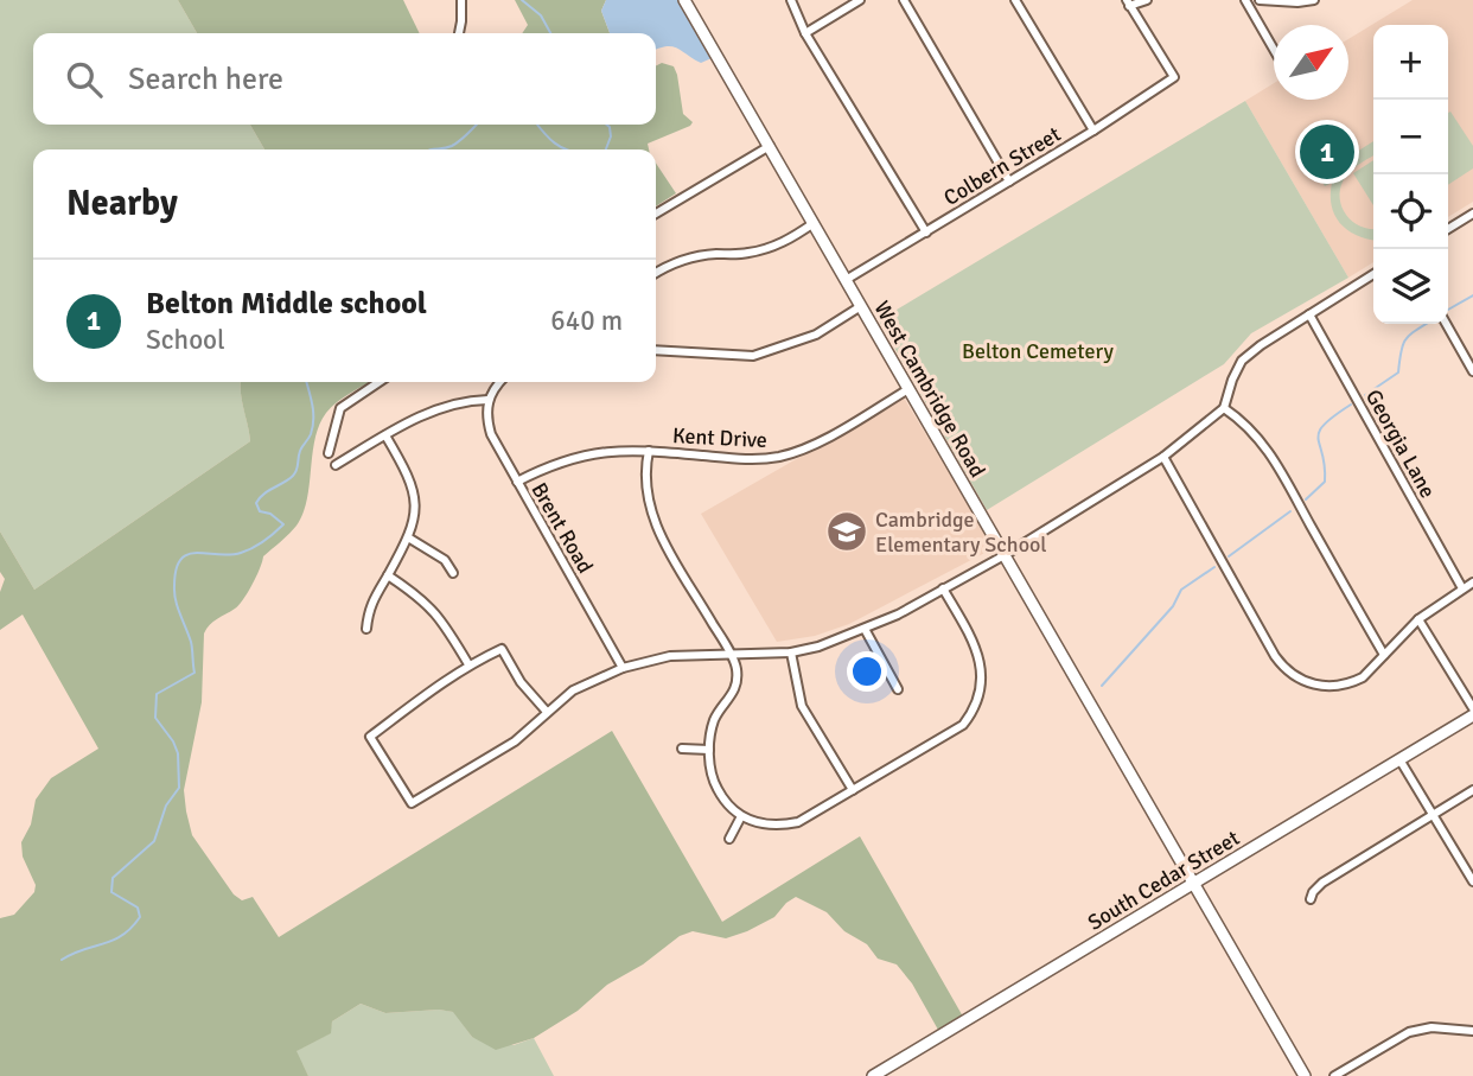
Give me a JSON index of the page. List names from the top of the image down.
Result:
{
  "streets": {
    "street": [
      "Colbern Street",
      "West Cambridge Road",
      "Kent Drive",
      "Georgia Lane",
      "Brent Road",
      "South Cedar Street"
    ]
  },
  "crossings": [
    ["Colbern Street", "West Cambridge Road"],
    ["West Cambridge Road", "Kent Drive"],
    ["West Cambridge Road", "South Cedar Street"],
    ["Kent Drive", "Brent Road"]
  ],
  "parks": ["Belton Cemetery"],
  "places": {
    "school or university": ["Cambridge Elementary School"]
  },
  "north": "top right",
  "page": {
    "map_buttons": ["+", "−"],
    "search": "Search here",
    "pins": "1",
    "heading": "Nearby",
    "list": [
      {
        "mark": "1",
        "name": "Belton Middle school",
        "note": "School",
        "value": "640 m"
      }
    ]
  }
}
